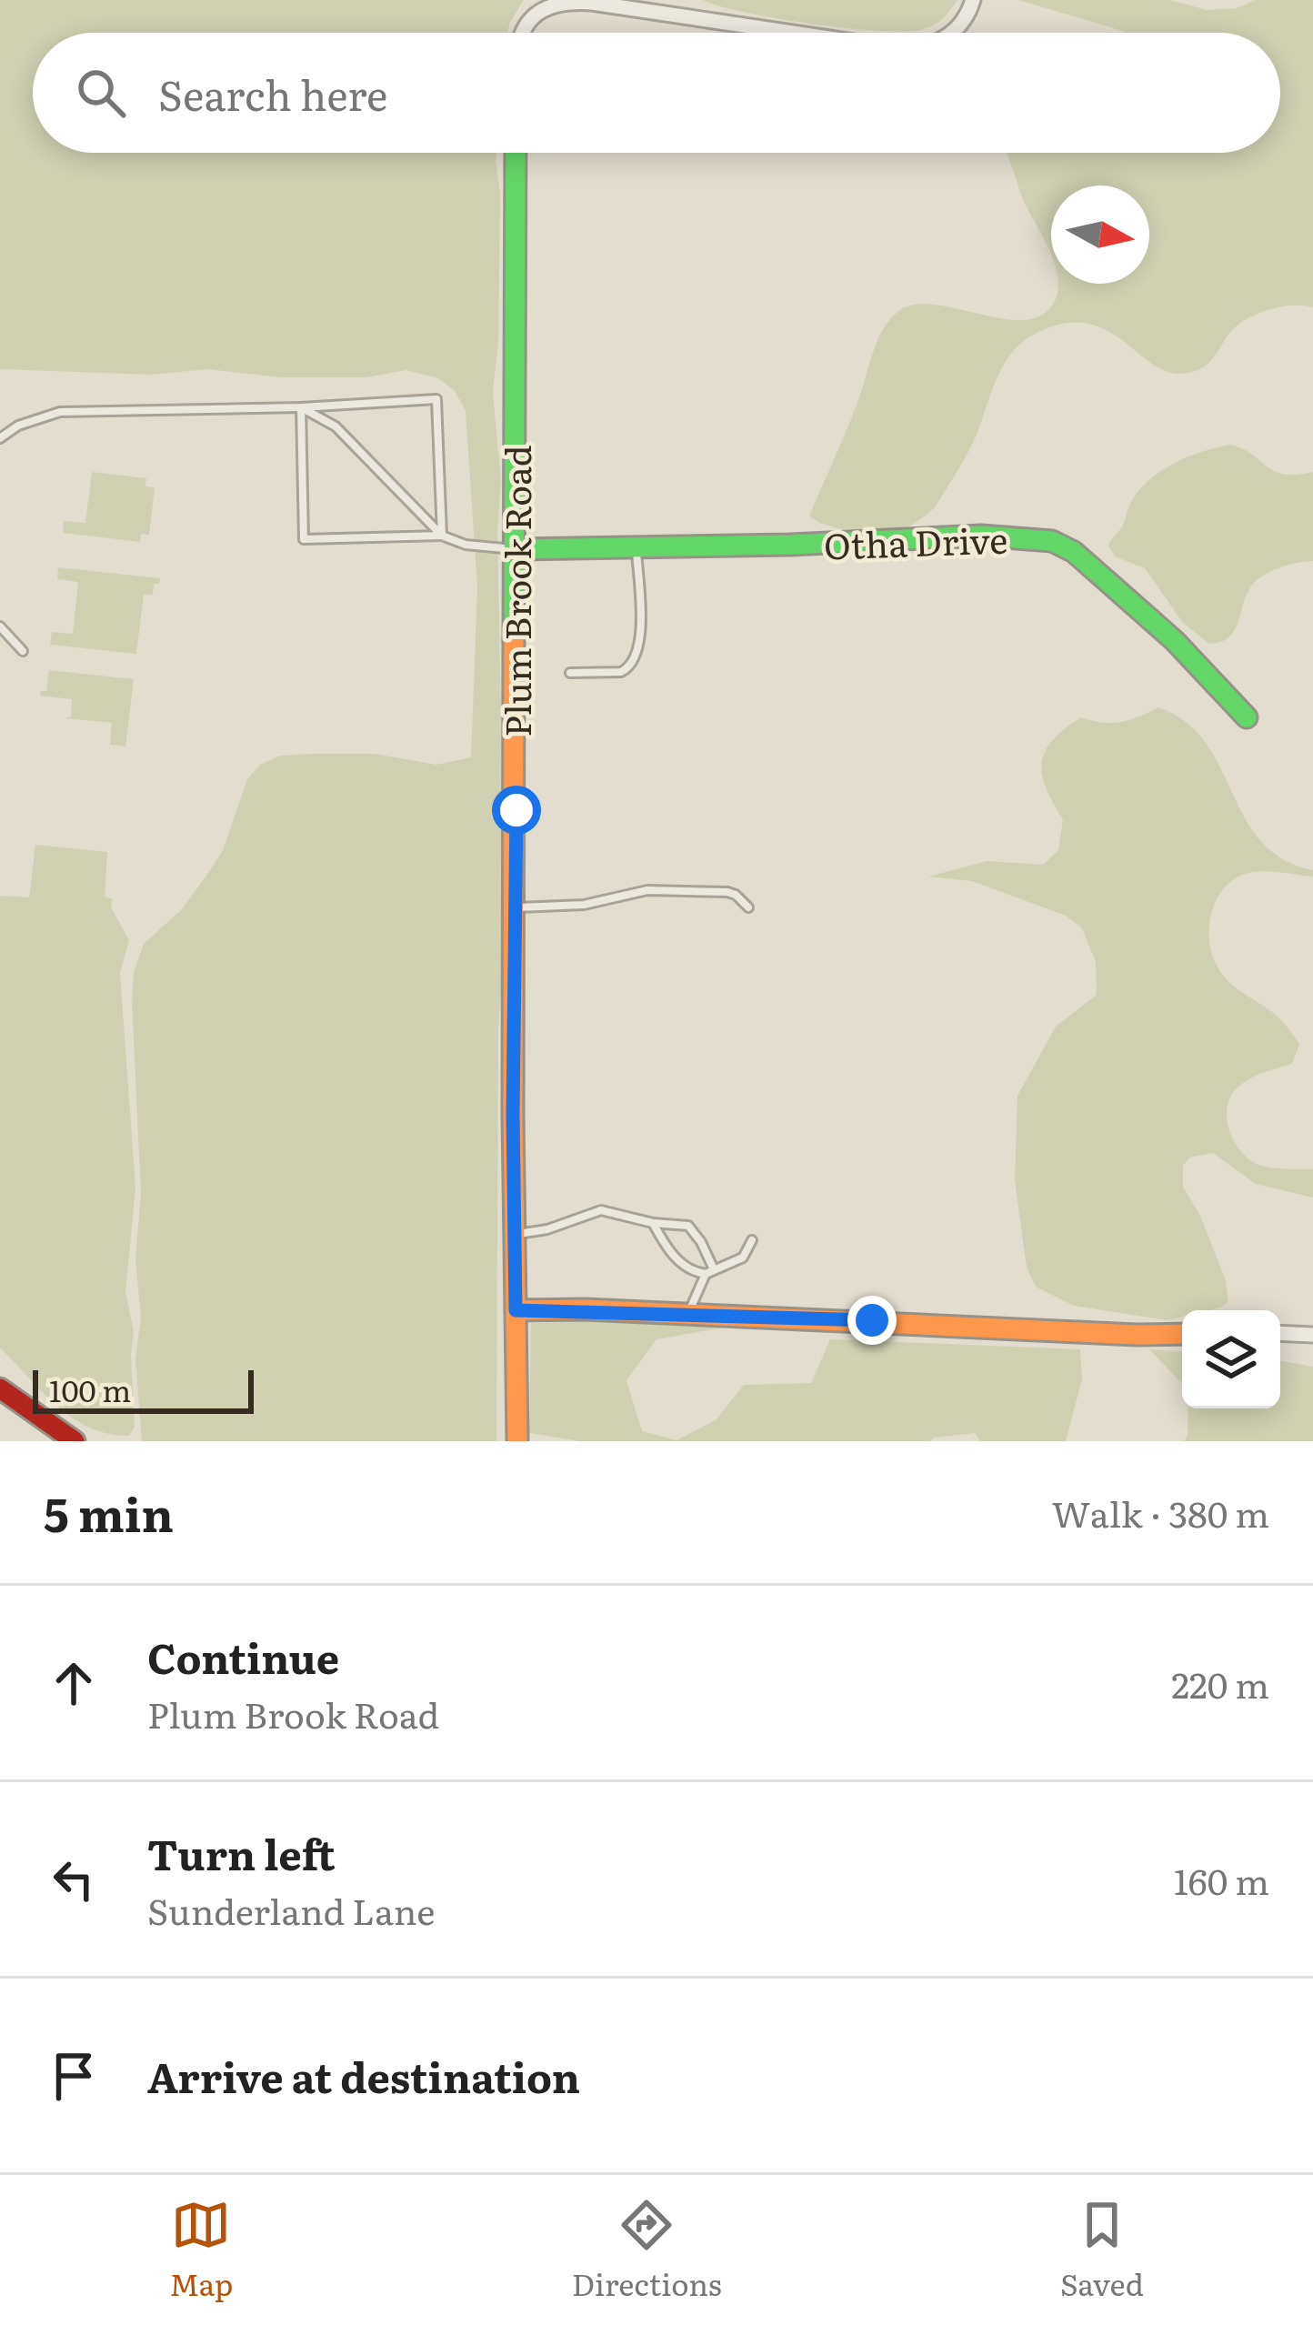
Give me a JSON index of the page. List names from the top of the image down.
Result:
{
  "streets": {
    "street": ["Otha Drive", "Plum Brook Road"]
  },
  "crossings": [
    ["Otha Drive", "Plum Brook Road"]
  ],
  "scale_bar": "100 m",
  "north": "right",
  "page": {
    "search": "Search here",
    "scale": "100 m",
    "heading": ["5 min", "Walk · 380 m"],
    "list": [
      ["Continue", "Plum Brook Road", "220 m"],
      ["Turn left", "Sunderland Lane", "160 m"],
      "Arrive at destination"
    ],
    "nav": ["Map", "Directions", "Saved"]
  }
}
